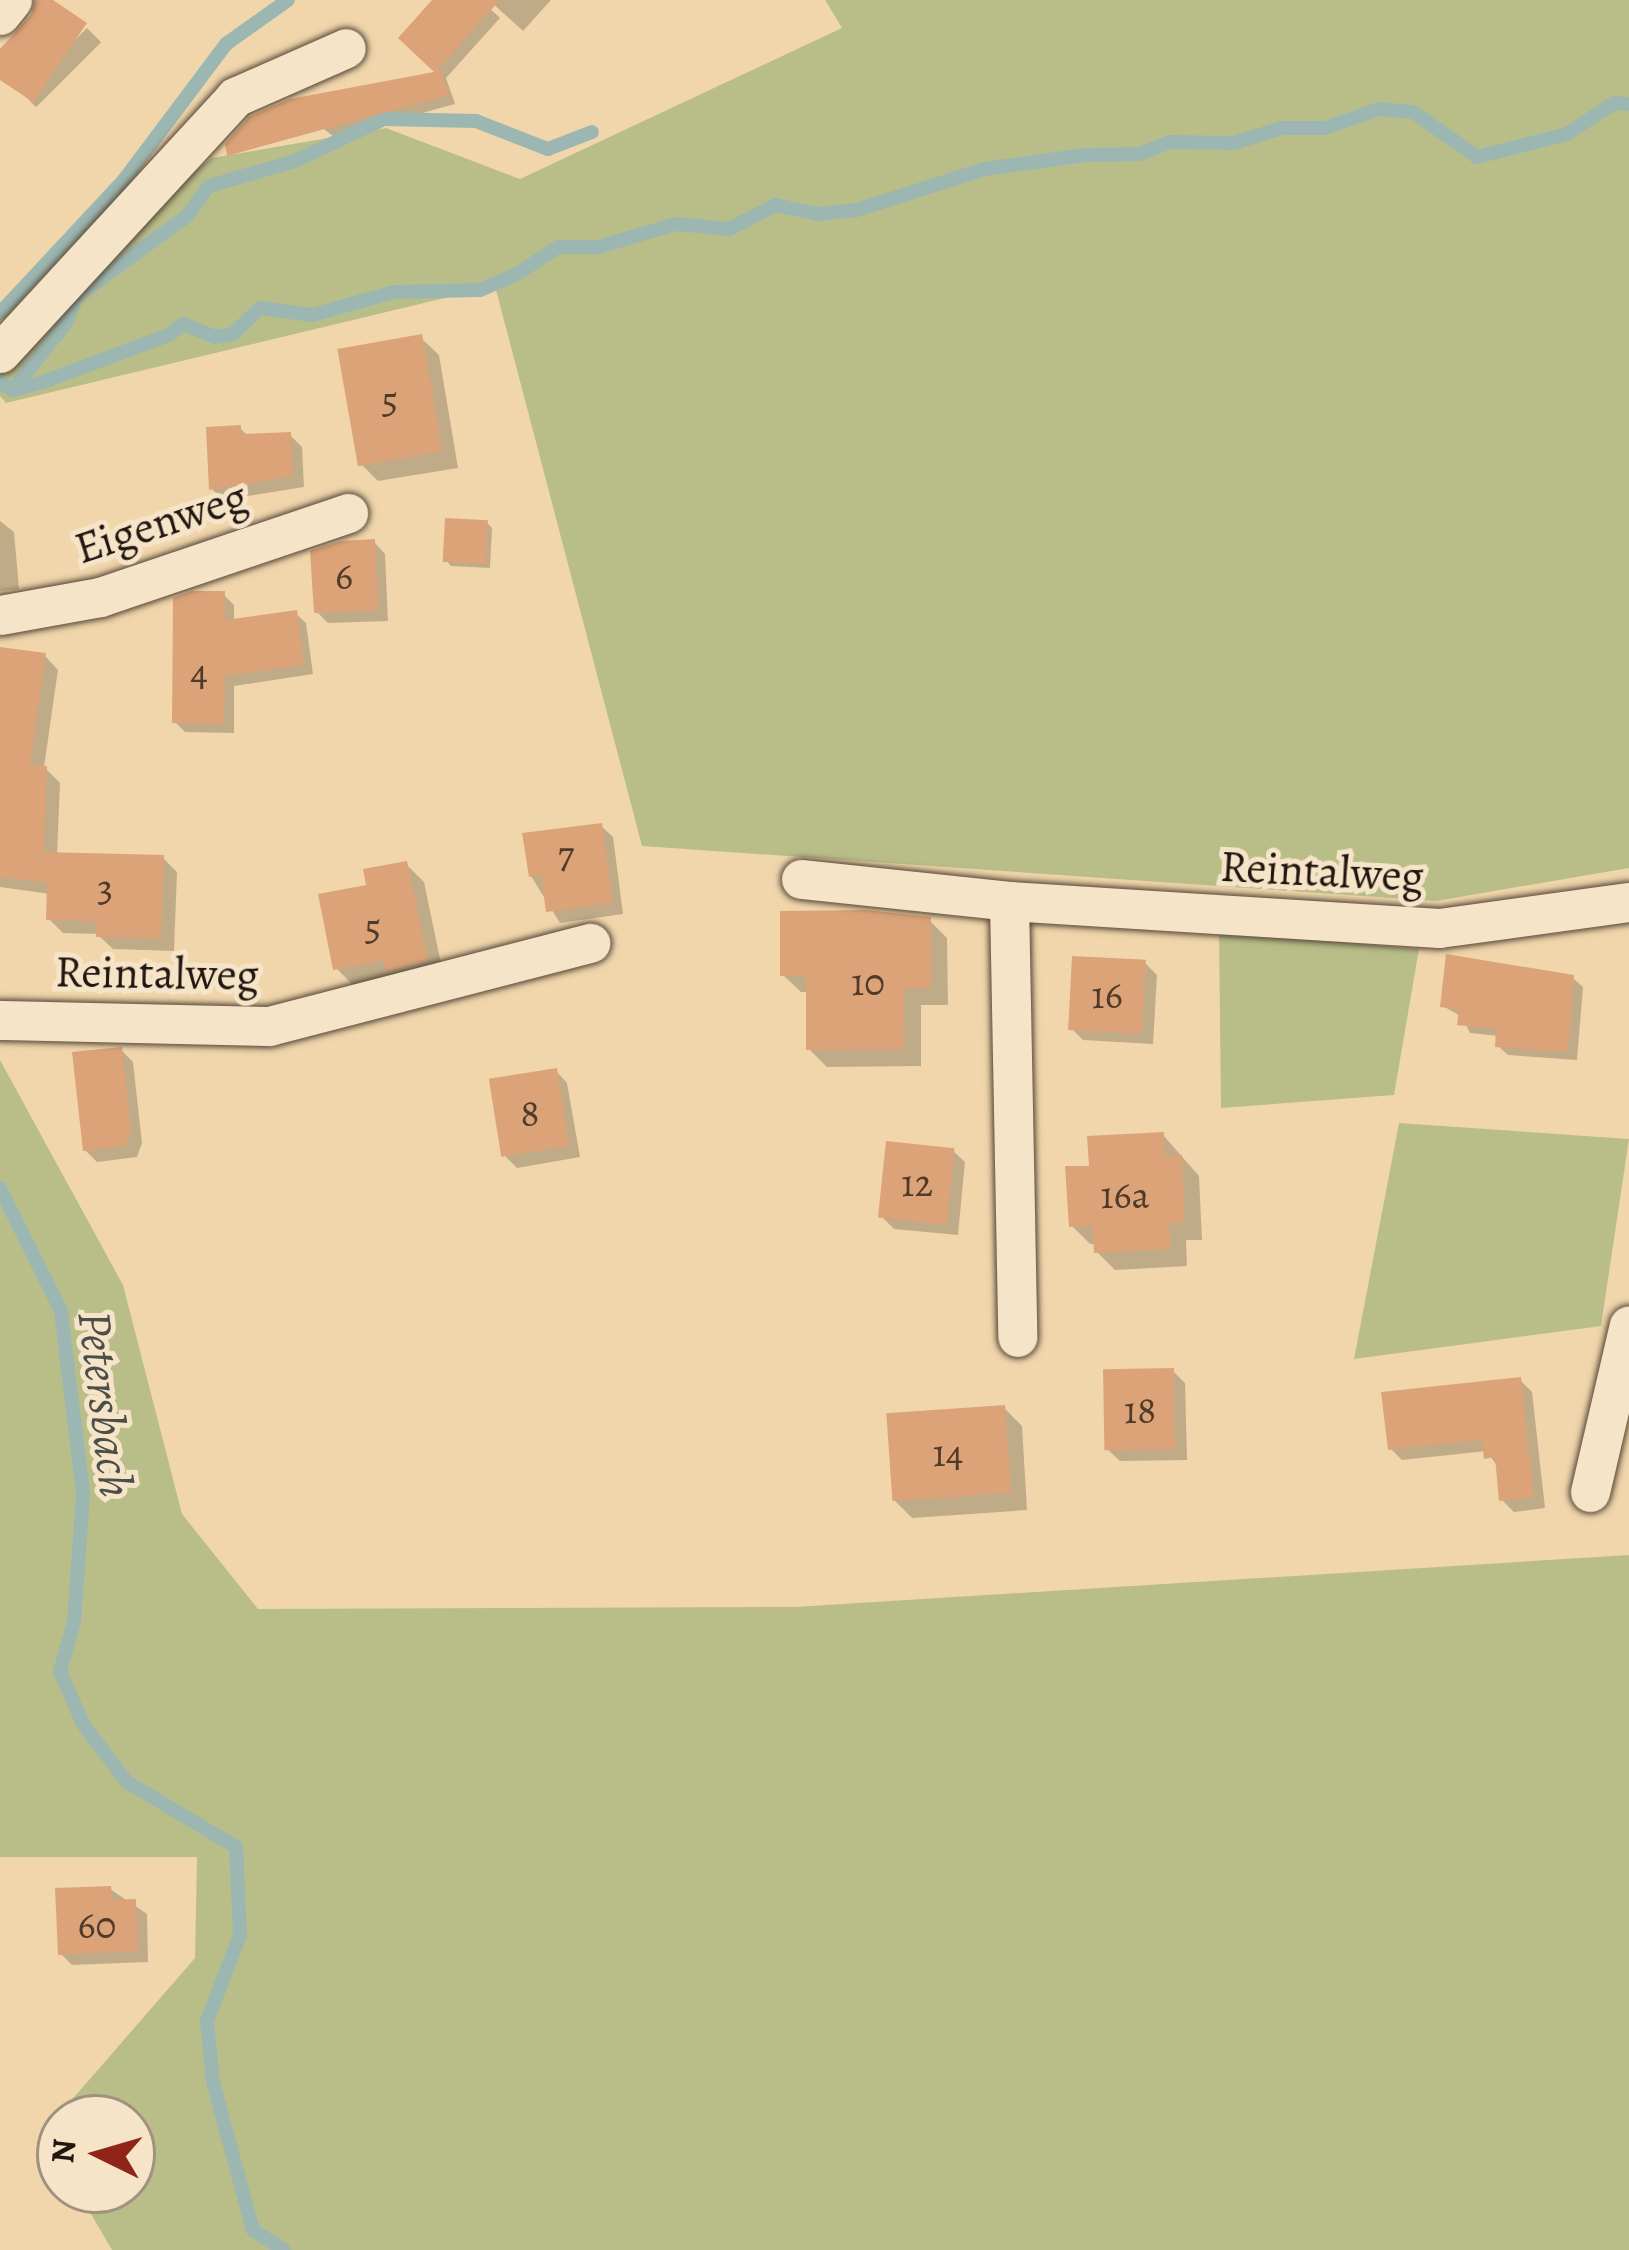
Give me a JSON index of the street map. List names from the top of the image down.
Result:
{
  "streets": {
    "street": ["Eigenweg", "Reintalweg"]
  },
  "water": ["Petersbach"],
  "house_numbers": [
    "5",
    "6",
    "4",
    "7",
    "3",
    "5",
    "10",
    "16",
    "8",
    "12",
    "16a",
    "18",
    "14",
    "60"
  ],
  "north": "left"
}
